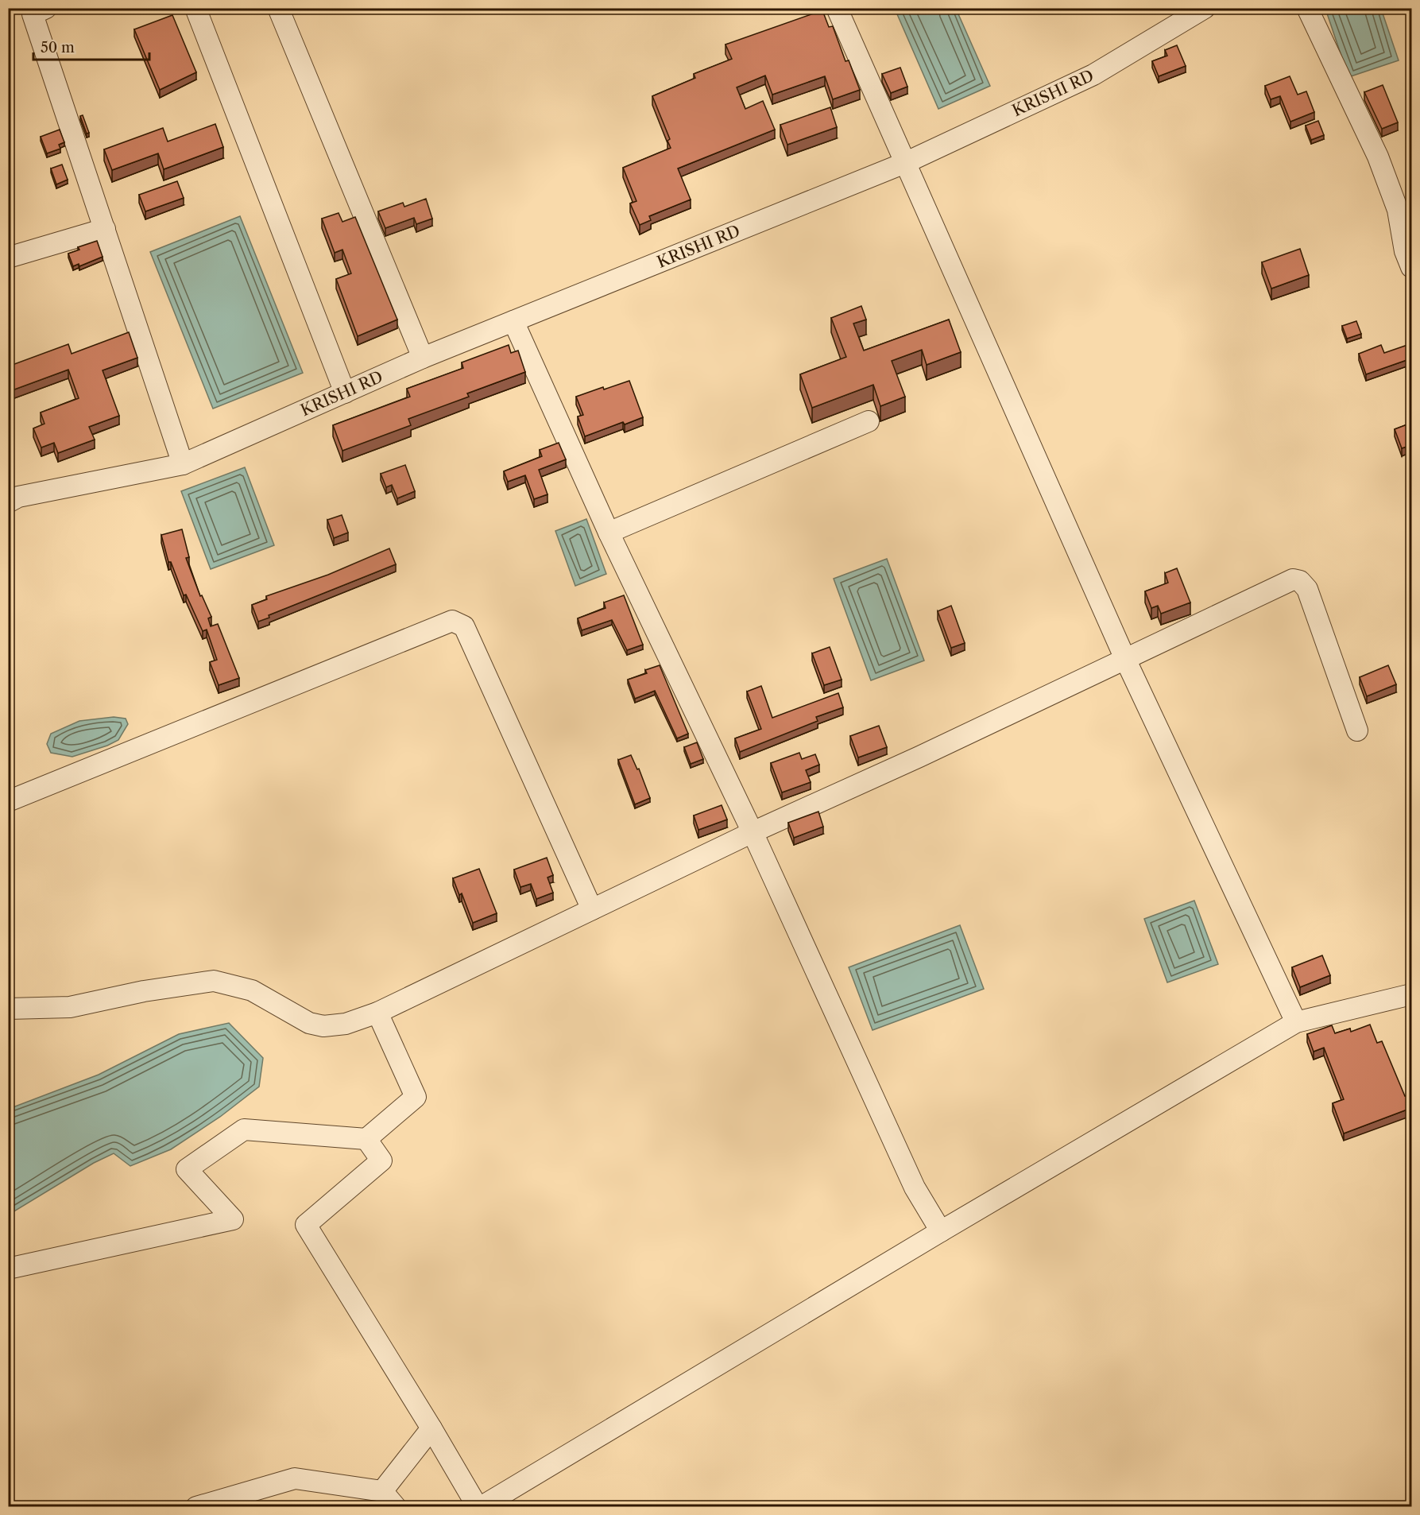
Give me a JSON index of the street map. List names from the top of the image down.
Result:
{
  "streets": {
    "street": ["KRISHI RD"]
  },
  "scale_bar": "50 m"
}
